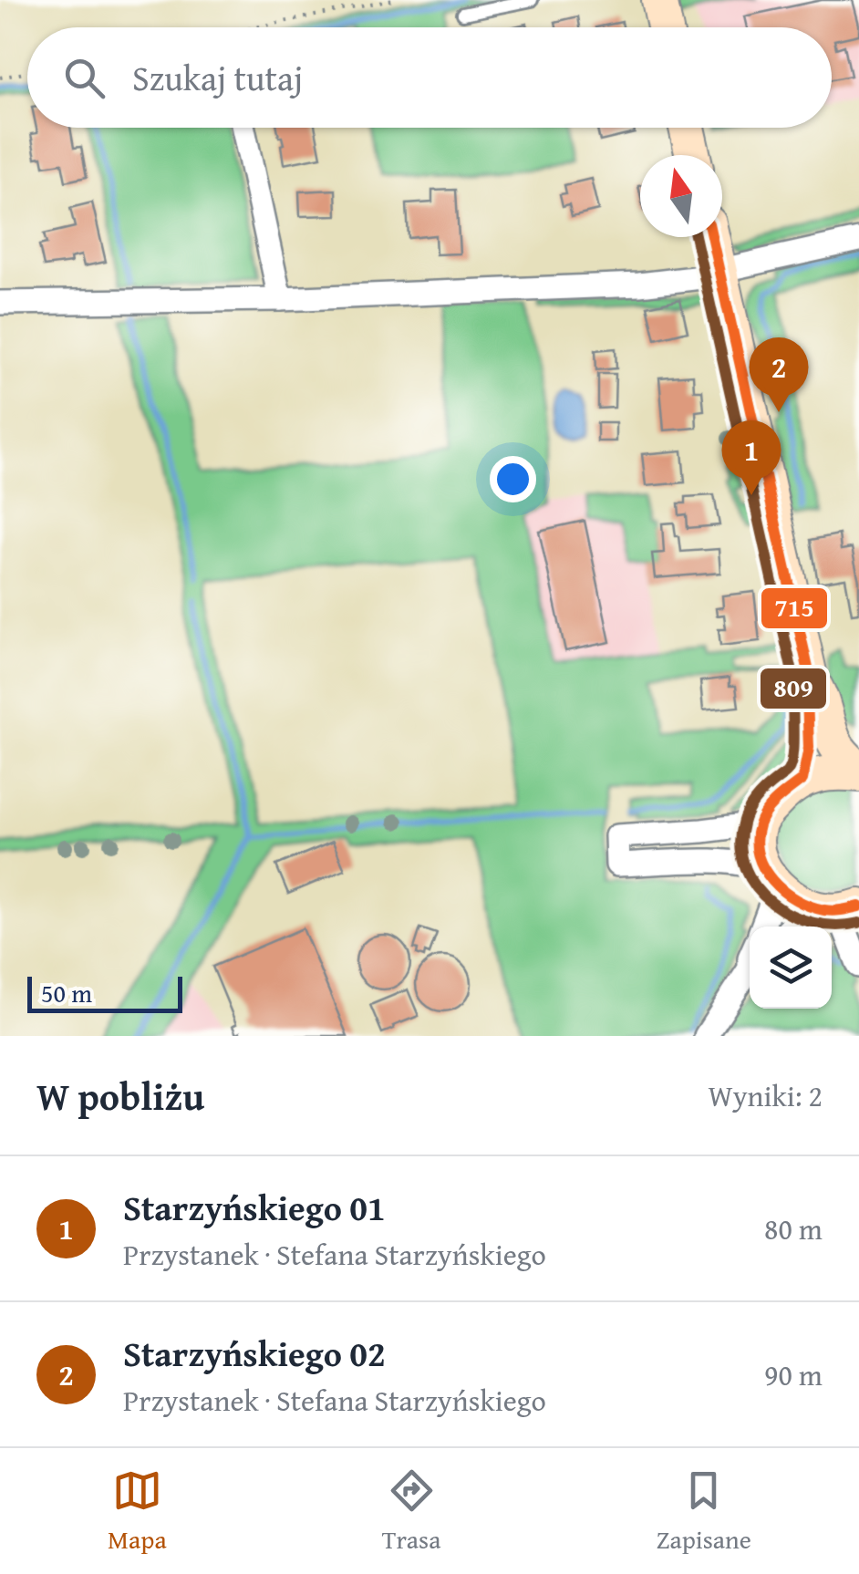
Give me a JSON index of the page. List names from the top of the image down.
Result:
{
  "lines": ["transit line 715", "transit line 809"],
  "scale_bar": "50 m",
  "north": "top",
  "page": {
    "search": "Szukaj tutaj",
    "pins": ["2", "1"],
    "scale": "50 m",
    "heading": ["W pobliżu", "Wyniki: 2"],
    "list": [
      {
        "mark": "1",
        "name": "Starzyńskiego 01",
        "note": "Przystanek · Stefana Starzyńskiego",
        "value": "80 m"
      },
      {
        "mark": "2",
        "name": "Starzyńskiego 02",
        "note": "Przystanek · Stefana Starzyńskiego",
        "value": "90 m"
      }
    ],
    "nav": ["Mapa", "Trasa", "Zapisane"]
  }
}
